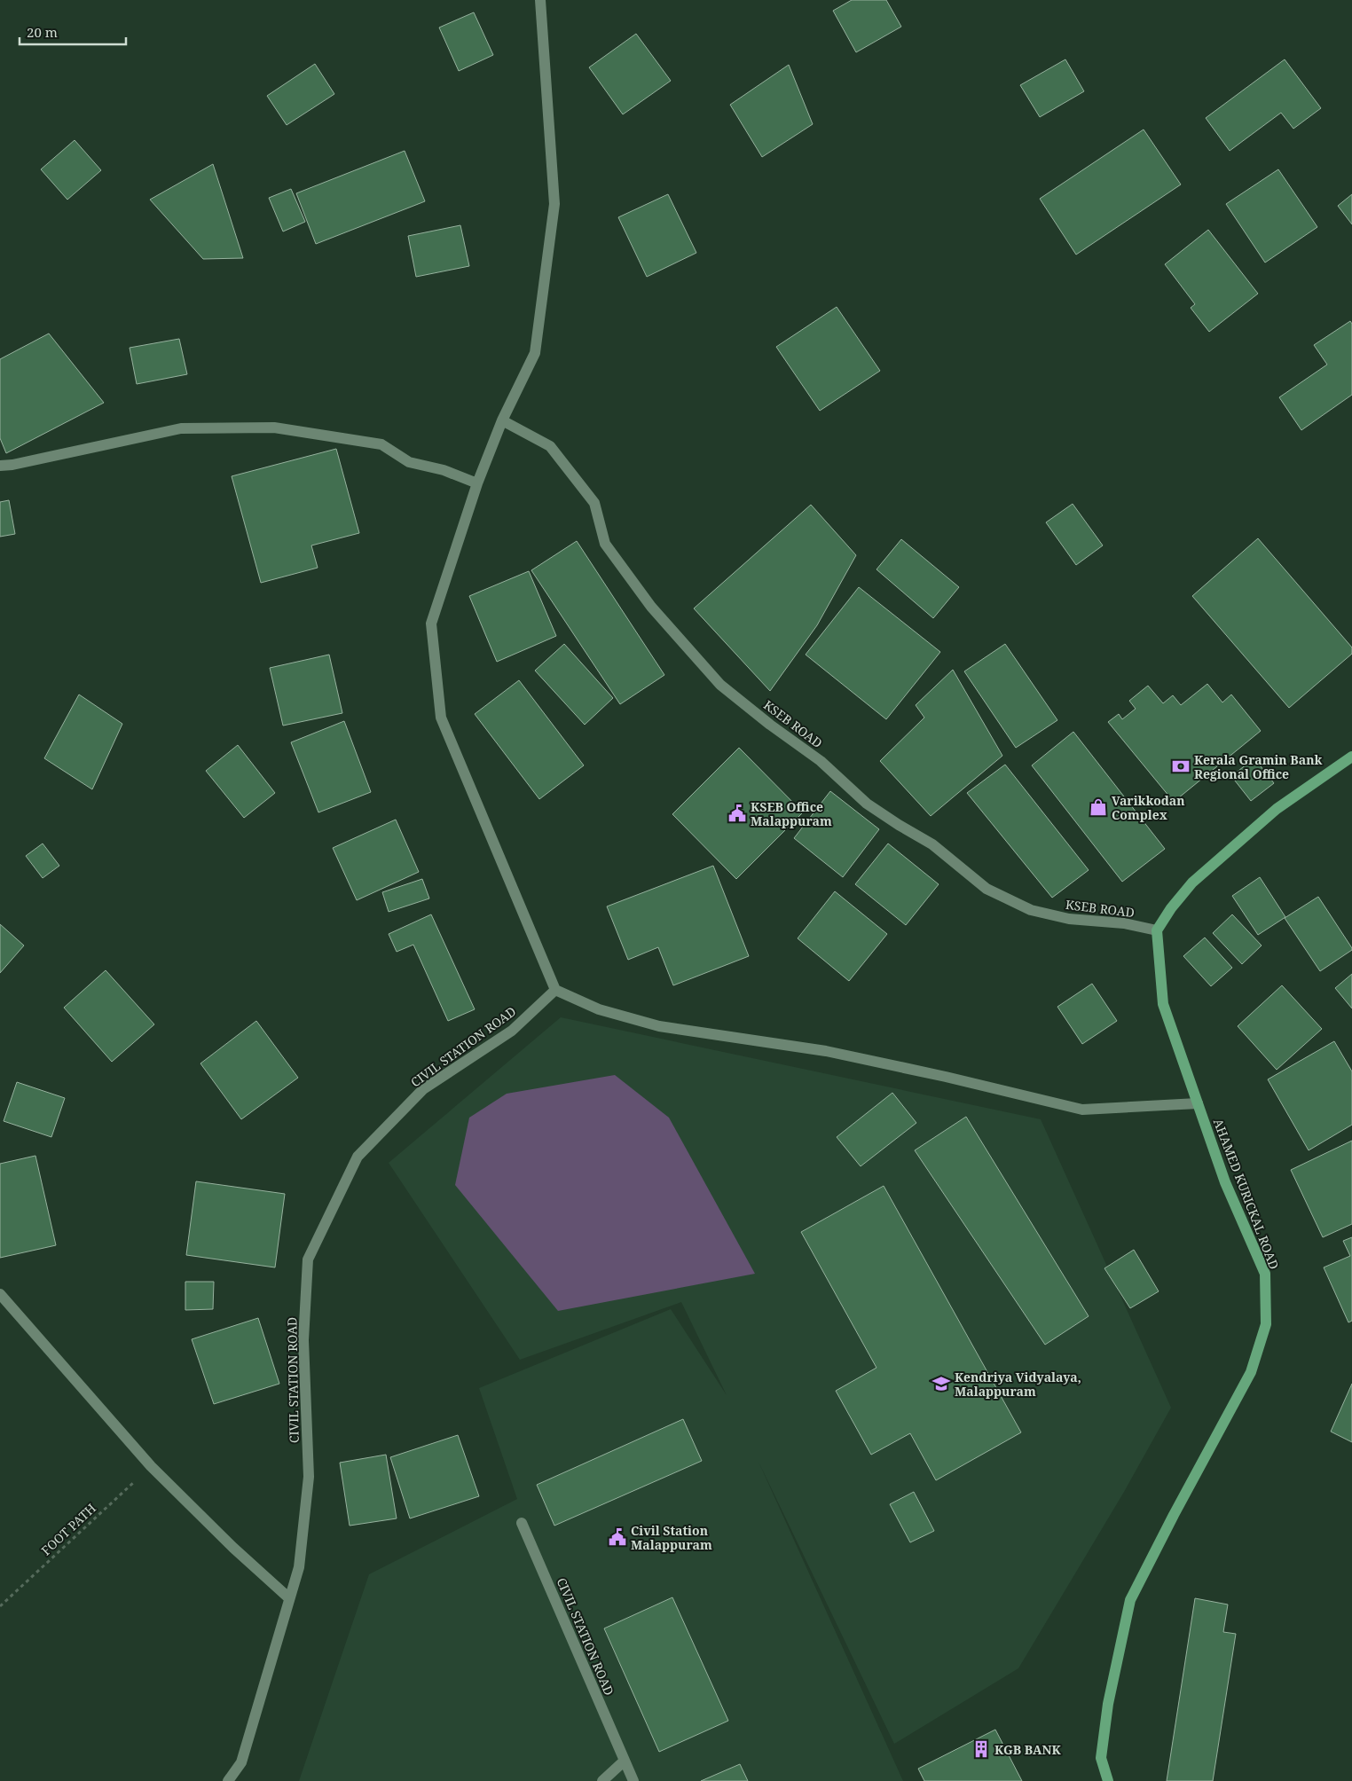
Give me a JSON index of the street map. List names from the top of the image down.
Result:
{
  "streets": {
    "main road": ["AHAMED KURICKAL ROAD"],
    "street": ["KSEB ROAD", "CIVIL STATION ROAD"],
    "path": ["FOOT PATH"]
  },
  "crossings": [
    ["KSEB ROAD", "AHAMED KURICKAL ROAD"]
  ],
  "places": {
    "bank": ["Kerala Gramin Bank Regional Office"],
    "shop": ["Varikkodan Complex"],
    "public building": ["KSEB Office Malappuram", "Civil Station Malappuram"],
    "school or university": ["Kendriya Vidyalaya, Malappuram"],
    "building": ["KGB BANK"]
  },
  "scale_bar": "20 m"
}
